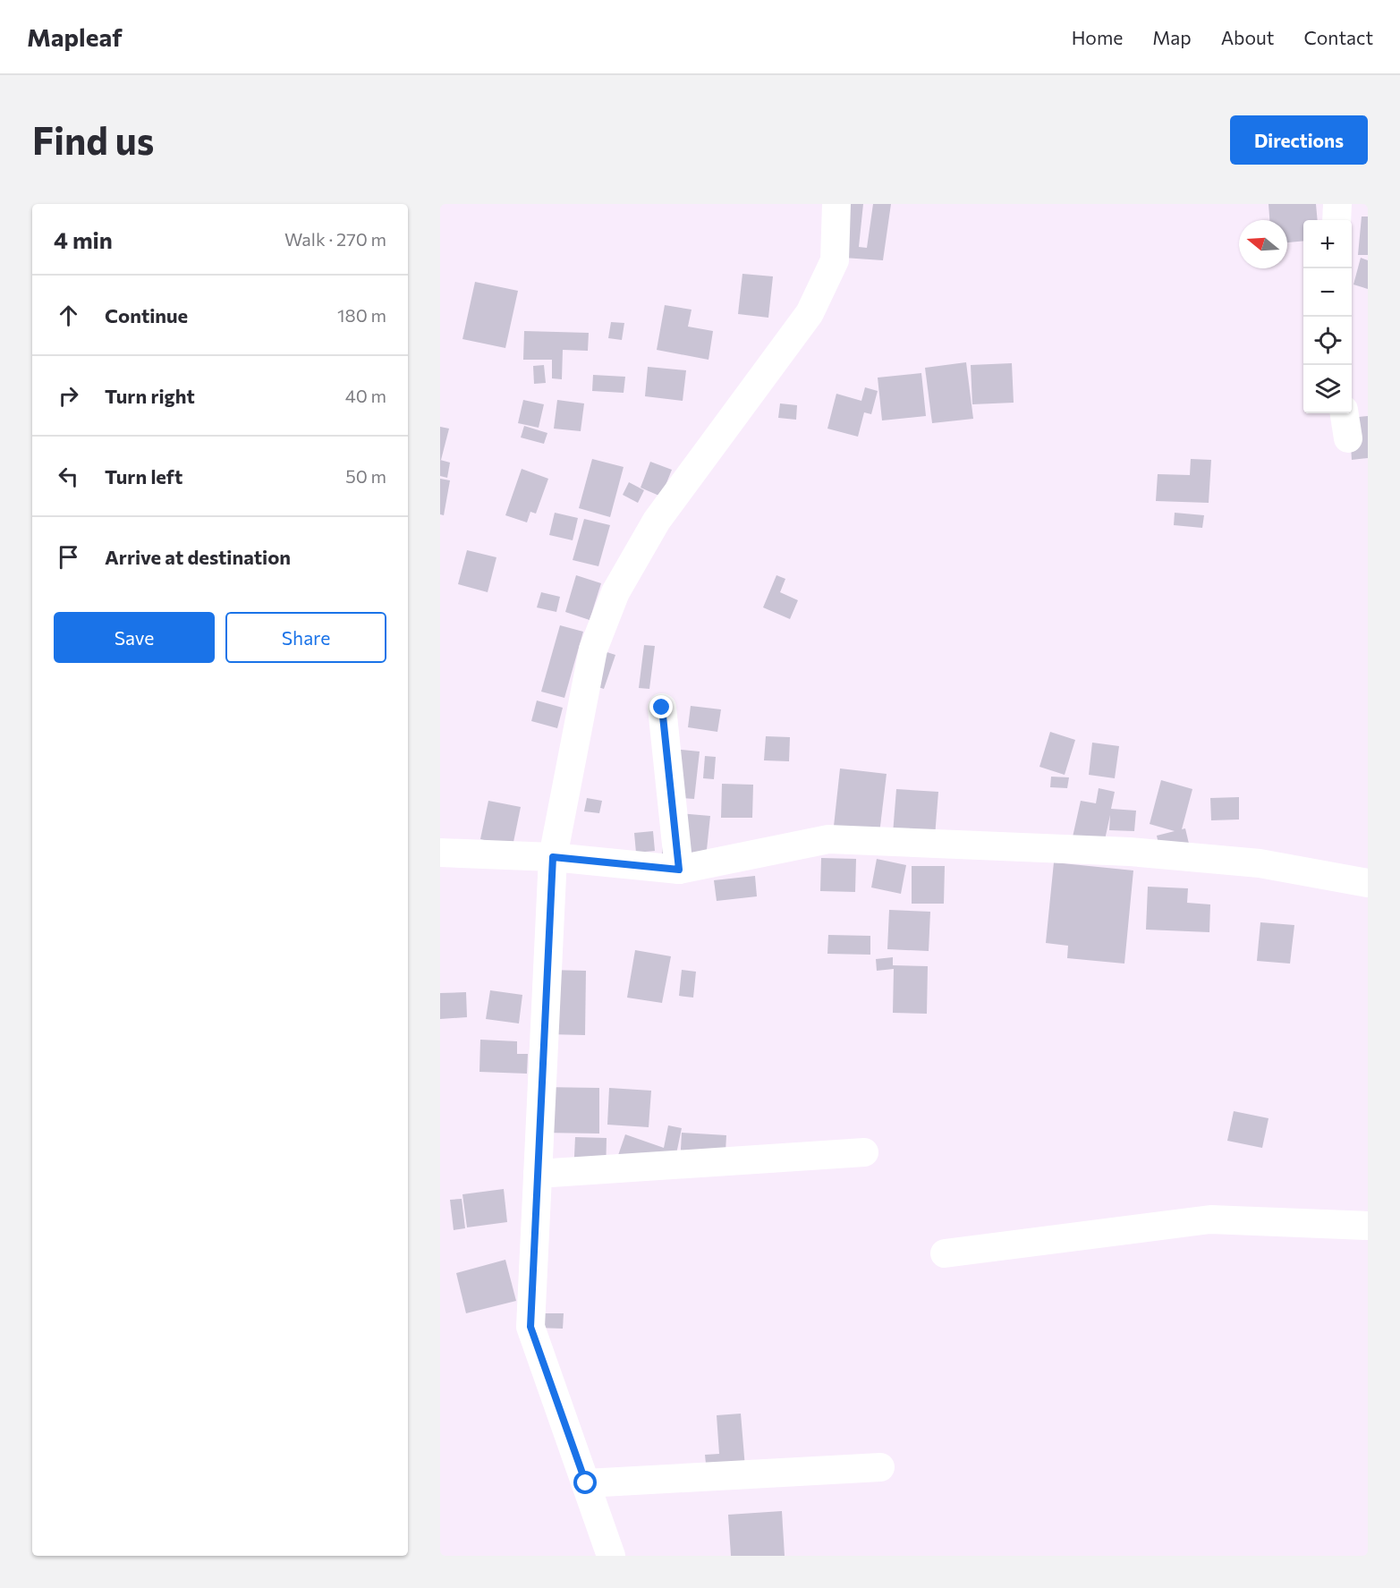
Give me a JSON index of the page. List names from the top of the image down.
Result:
{
  "north": "left",
  "page": {
    "header": "Mapleaf",
    "nav": [
      "Home",
      "Map",
      "About",
      "Contact"
    ],
    "buttons": [
      "Directions",
      ["Save", "Share"]
    ],
    "title": "Find us",
    "heading": ["4 min", "Walk · 270 m"],
    "map_buttons": ["+", "−"],
    "list": [
      ["Continue", "180 m"],
      ["Turn right", "40 m"],
      ["Turn left", "50 m"],
      "Arrive at destination"
    ]
  }
}
